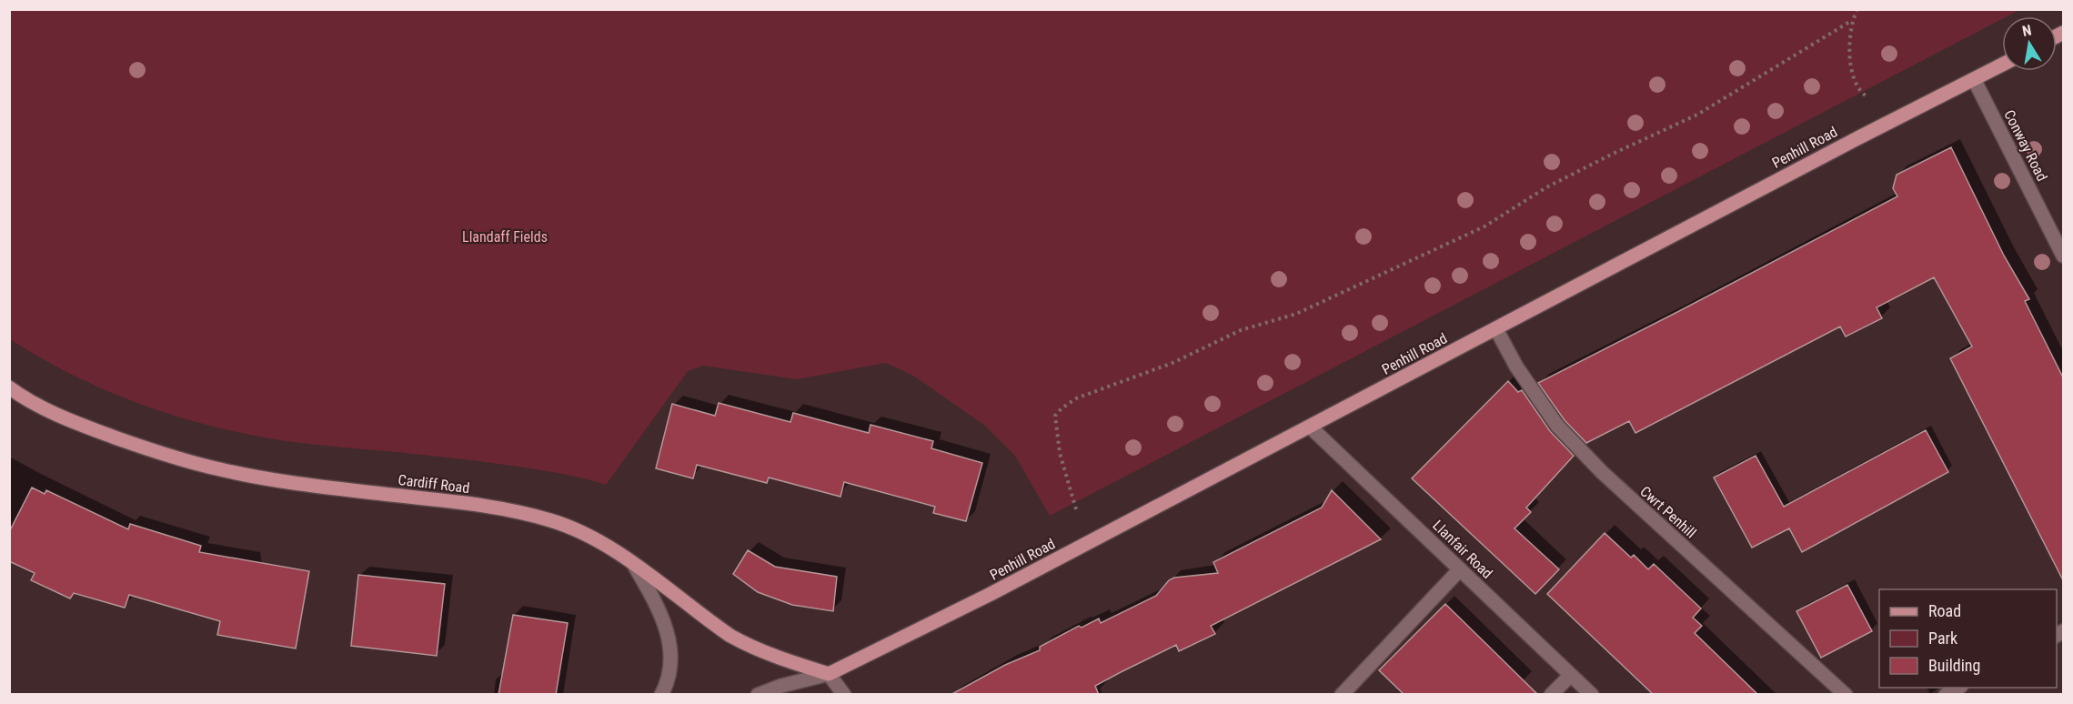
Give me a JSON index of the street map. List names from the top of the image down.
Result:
{
  "streets": {
    "main road": ["Penhill Road", "Cardiff Road"],
    "street": ["Conway Road", "Cwrt Penhill", "Llanfair Road"]
  },
  "crossings": [
    ["Conway Road", "Penhill Road"],
    ["Penhill Road", "Cardiff Road"],
    ["Penhill Road", "Cwrt Penhill"],
    ["Penhill Road", "Llanfair Road"]
  ],
  "parks": ["Llandaff Fields"],
  "legend": ["Road", "Park", "Building"],
  "north": "top"
}
